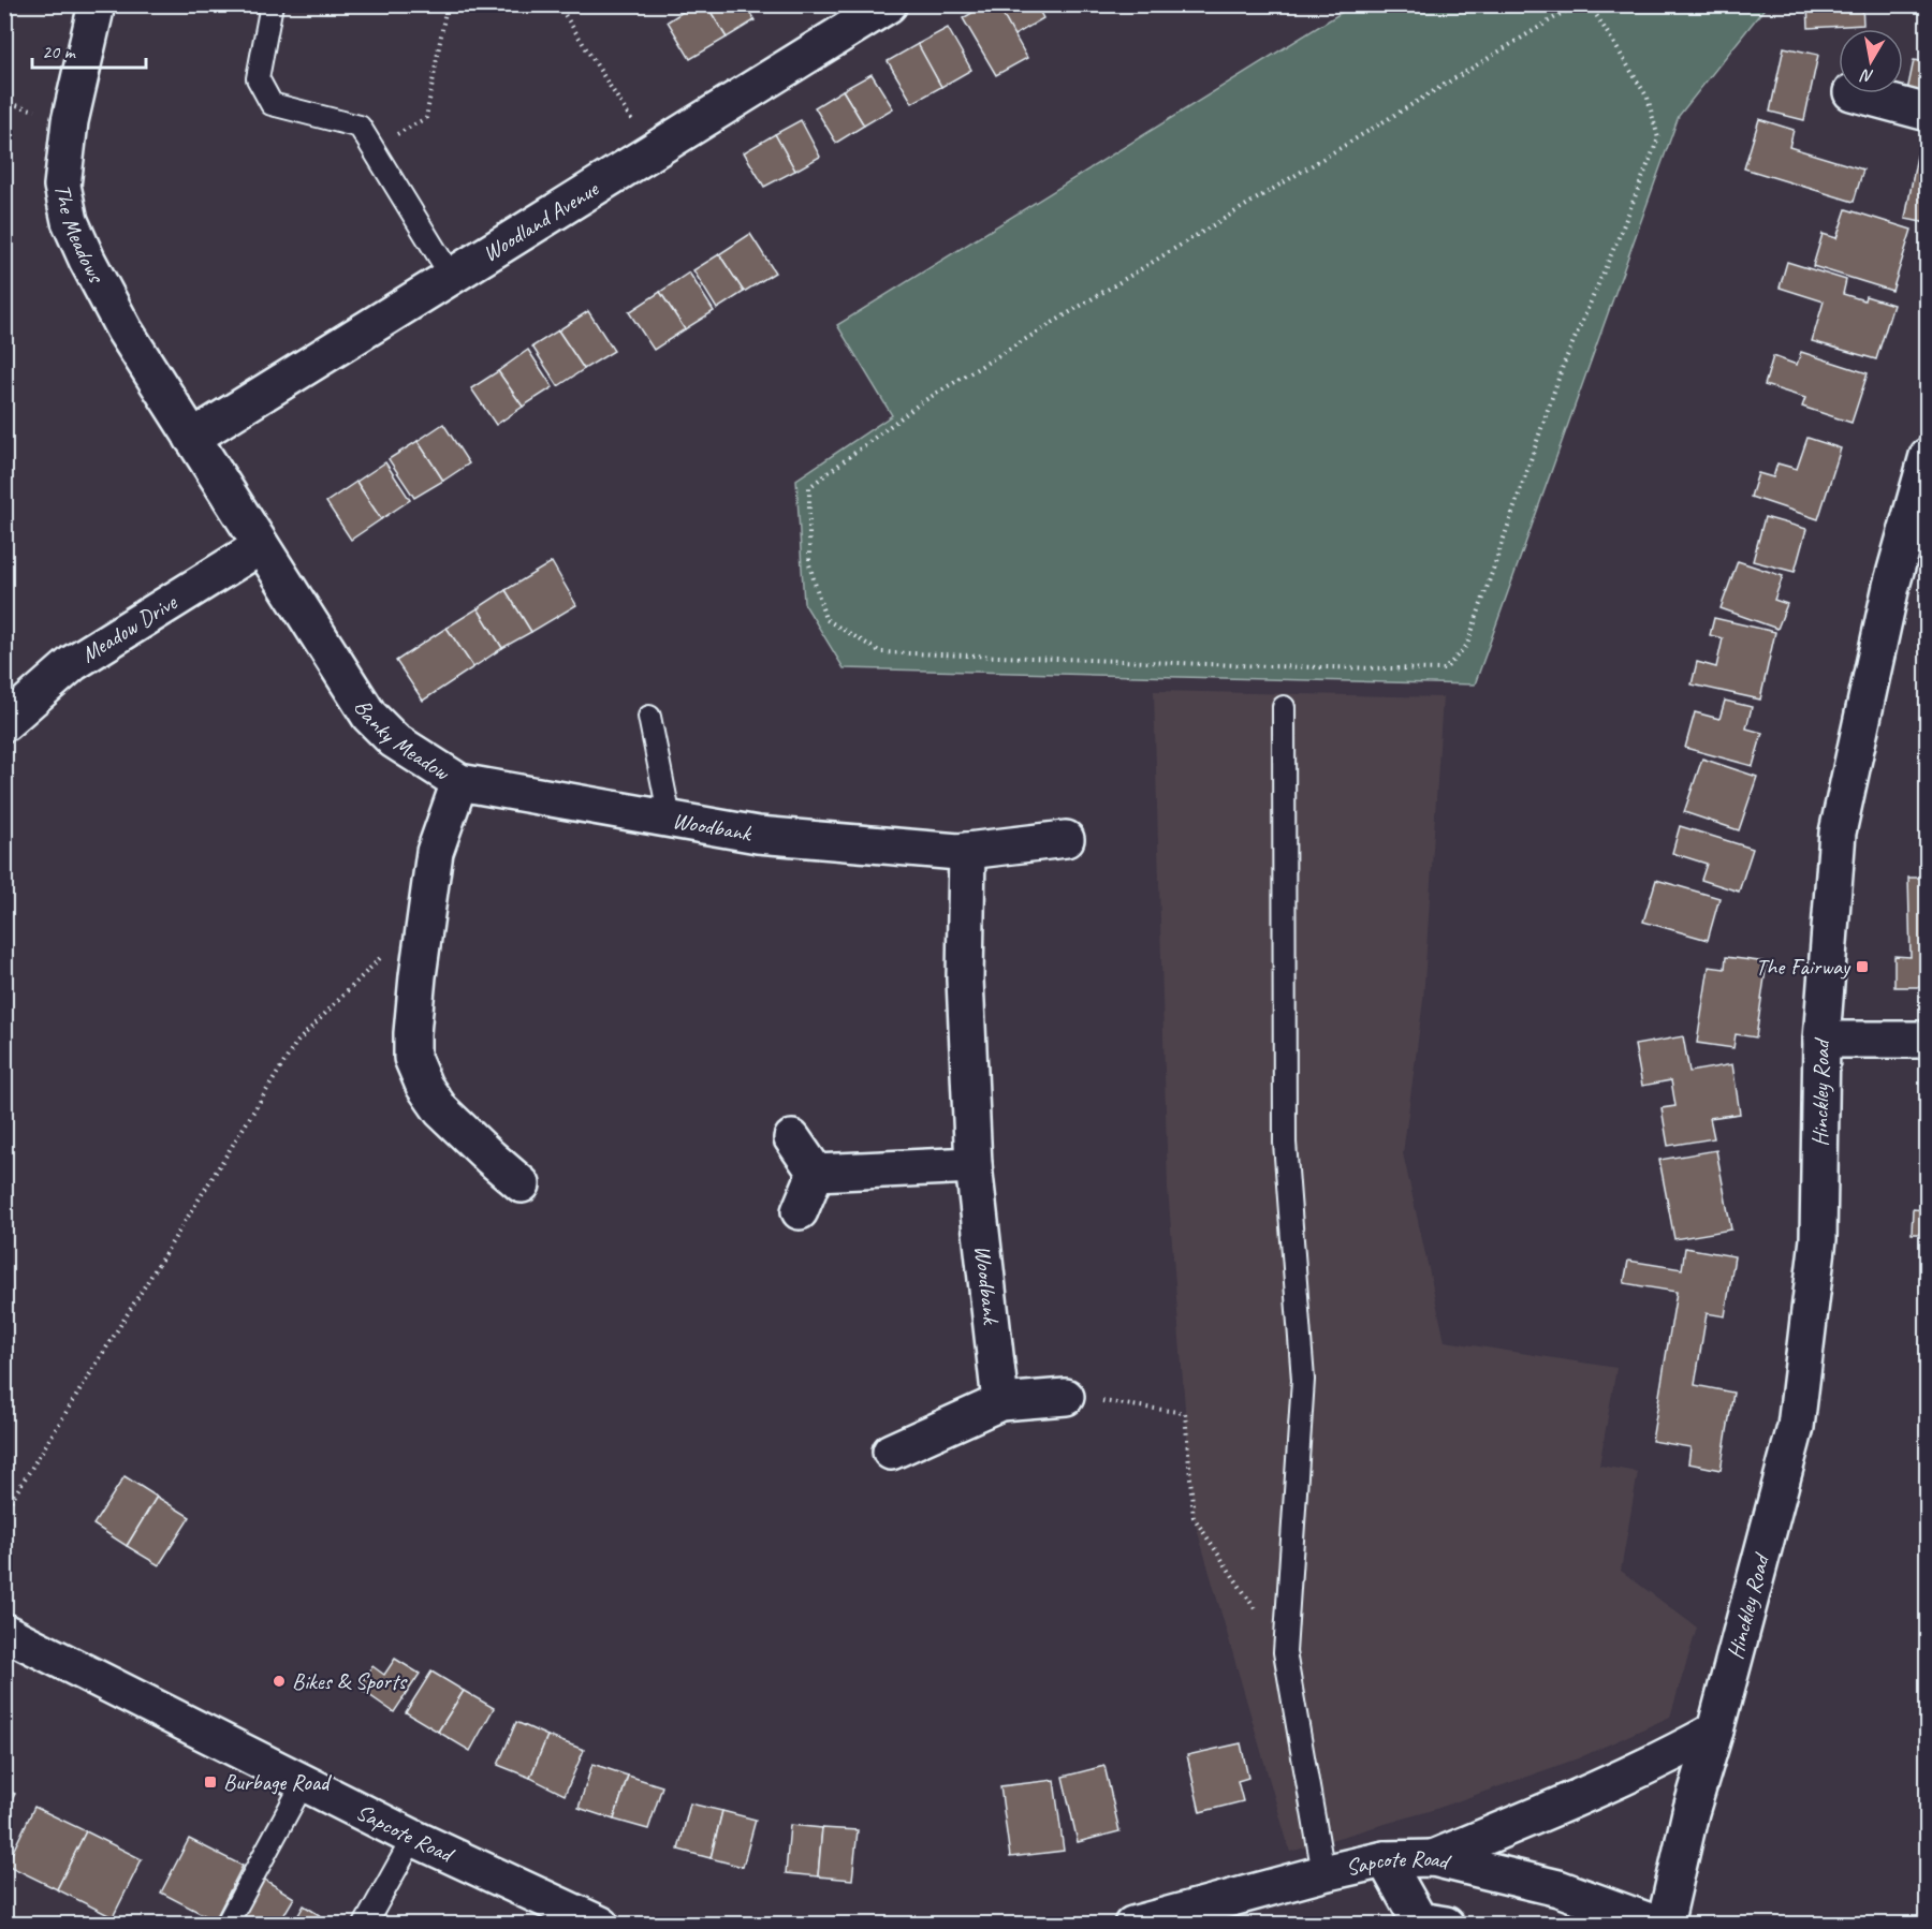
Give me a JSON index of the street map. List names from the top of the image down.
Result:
{
  "streets": {
    "street": [
      "Woodland Avenue",
      "The Meadows",
      "Meadow Drive",
      "Banky Meadow",
      "Woodbank",
      "Hinckley Road",
      "Sapcote Road"
    ]
  },
  "crossings": [
    ["Woodland Avenue", "The Meadows"],
    ["Woodland Avenue", "Banky Meadow"],
    ["The Meadows", "Banky Meadow"],
    ["Meadow Drive", "Banky Meadow"],
    ["Banky Meadow", "Woodbank"]
  ],
  "places": {
    "transit": ["The Fairway", "Burbage Road"],
    "other": ["Bikes & Sports"]
  },
  "scale_bar": "20 m",
  "north": "bottom"
}
